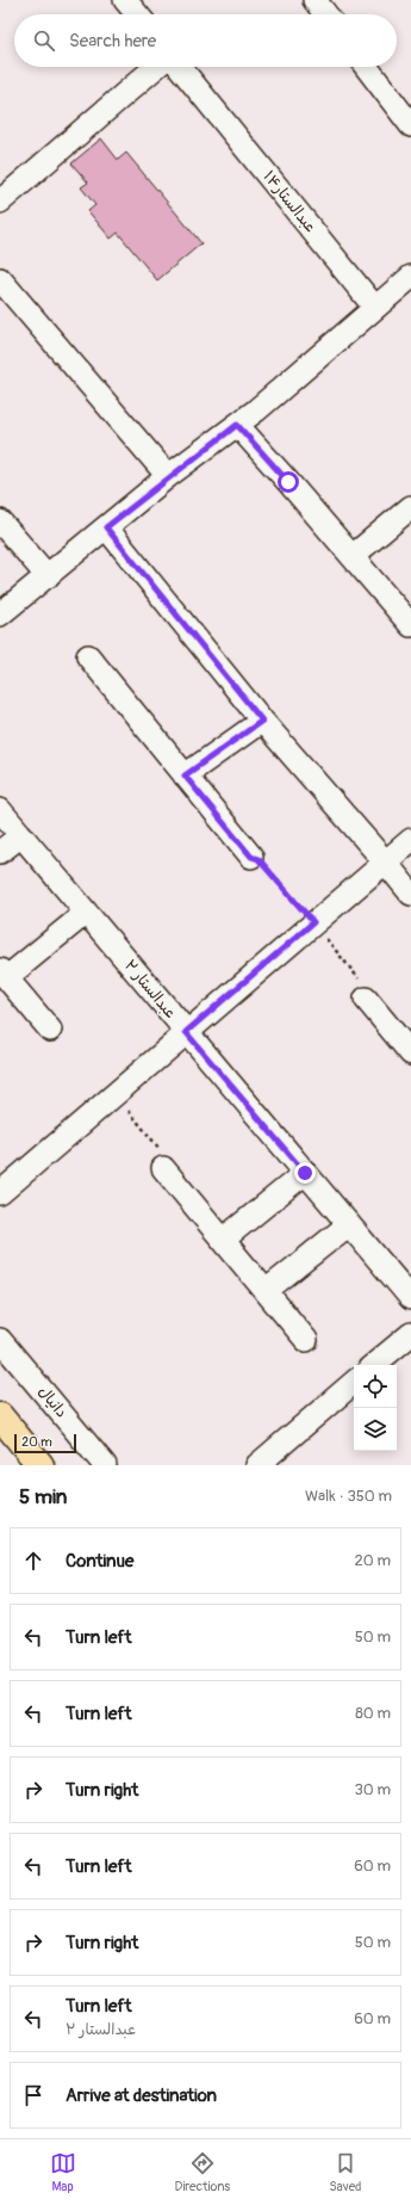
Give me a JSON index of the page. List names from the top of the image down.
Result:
{
  "streets": {
    "street": ["عبدالستار۱۴", "عبدالستار ۲", "دانیال"]
  },
  "scale_bar": "20 m",
  "page": {
    "search": "Search here",
    "scale": "20 m",
    "heading": ["5 min", "Walk · 350 m"],
    "list": [
      ["Continue", "20 m"],
      ["Turn left", "50 m"],
      ["Turn left", "80 m"],
      ["Turn right", "30 m"],
      ["Turn left", "60 m"],
      ["Turn right", "50 m"],
      ["Turn left", "عبدالستار ۲", "60 m"],
      "Arrive at destination"
    ],
    "nav": ["Map", "Directions", "Saved"]
  }
}
